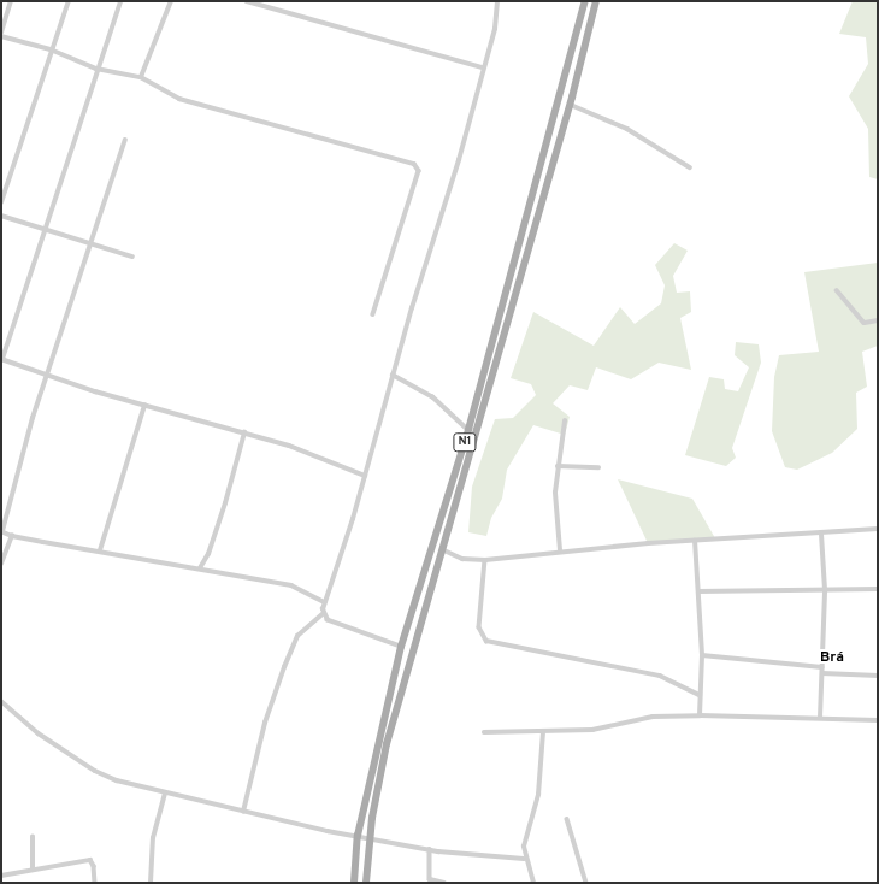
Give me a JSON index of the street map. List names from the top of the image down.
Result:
{
  "streets": {
    "main road": ["N1"]
  },
  "districts": ["Brá"]
}
